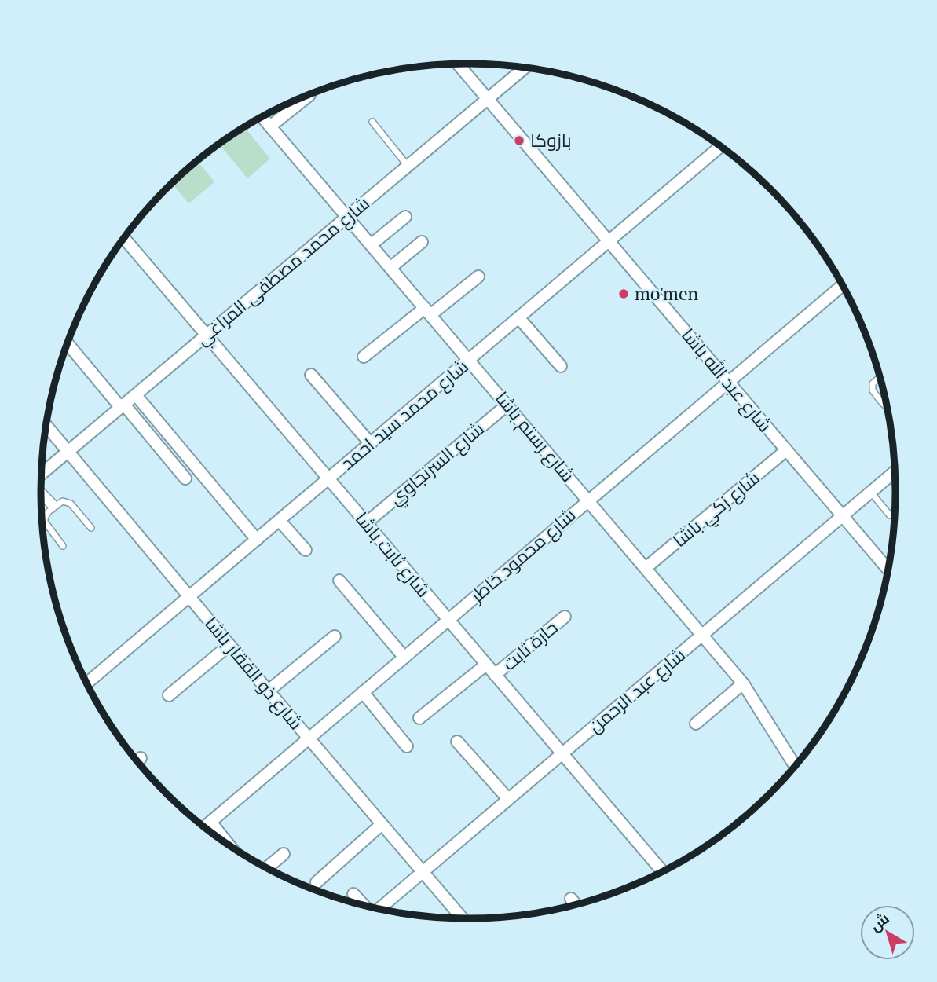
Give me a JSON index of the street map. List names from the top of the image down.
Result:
{
  "streets": {
    "street": [
      "شارع محمد مصطفى المراغي",
      "شارع عبد الله باشا",
      "شارع محمد سيد احمد",
      "شارع رستم باشا",
      "شارع السرنجاوي",
      "شارع زكي باشا",
      "شارع ثابت باشا",
      "شارع محمود خاطر",
      "حارة ثابت",
      "شارع ذو الفقار باشا",
      "شارع عبد الرحمن"
    ]
  },
  "crossings": [
    ["شارع محمد مصطفى المراغي", "شارع عبد الله باشا"],
    ["شارع محمد مصطفى المراغي", "شارع رستم باشا"],
    ["شارع محمد مصطفى المراغي", "شارع ثابت باشا"],
    ["شارع محمد مصطفى المراغي", "شارع ذو الفقار باشا"],
    ["شارع عبد الله باشا", "شارع محمد سيد احمد"],
    ["شارع عبد الله باشا", "شارع زكي باشا"],
    ["شارع عبد الله باشا", "شارع محمود خاطر"],
    ["شارع عبد الله باشا", "شارع عبد الرحمن"],
    ["شارع محمد سيد احمد", "شارع رستم باشا"],
    ["شارع محمد سيد احمد", "شارع ثابت باشا"],
    ["شارع محمد سيد احمد", "شارع ذو الفقار باشا"],
    ["شارع رستم باشا", "شارع السرنجاوي"],
    ["شارع رستم باشا", "شارع زكي باشا"],
    ["شارع رستم باشا", "شارع محمود خاطر"],
    ["شارع رستم باشا", "شارع عبد الرحمن"],
    ["شارع السرنجاوي", "شارع ثابت باشا"],
    ["شارع ثابت باشا", "شارع محمود خاطر"],
    ["شارع ثابت باشا", "حارة ثابت"],
    ["شارع ثابت باشا", "شارع عبد الرحمن"],
    ["شارع محمود خاطر", "شارع ذو الفقار باشا"],
    ["شارع ذو الفقار باشا", "شارع عبد الرحمن"]
  ],
  "places": ["بازوكا", "mo'men"],
  "north": "top left"
}
